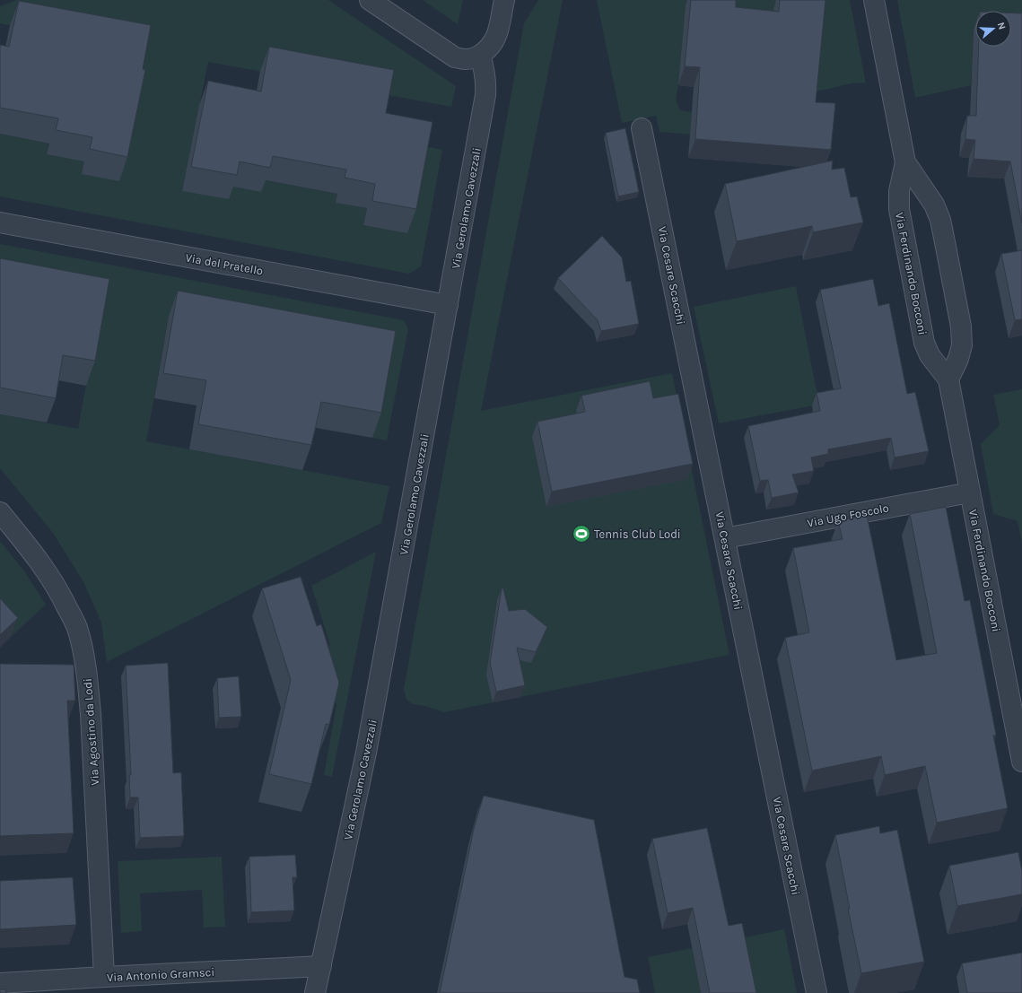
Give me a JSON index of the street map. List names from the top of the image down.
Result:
{
  "streets": {
    "street": [
      "Via Gerolamo Cavezzali",
      "Via del Pratello",
      "Via Ferdinando Bocconi",
      "Via Cesare Scacchi",
      "Via Ugo Foscolo",
      "Via Agostino da Lodi",
      "Via Antonio Gramsci"
    ]
  },
  "crossings": [
    ["Via Gerolamo Cavezzali", "Via del Pratello"],
    ["Via Gerolamo Cavezzali", "Via Antonio Gramsci"],
    ["Via Ferdinando Bocconi", "Via Ugo Foscolo"],
    ["Via Cesare Scacchi", "Via Ugo Foscolo"],
    ["Via Agostino da Lodi", "Via Antonio Gramsci"]
  ],
  "places": {
    "sports": ["Tennis Club Lodi"]
  },
  "north": "right"
}
